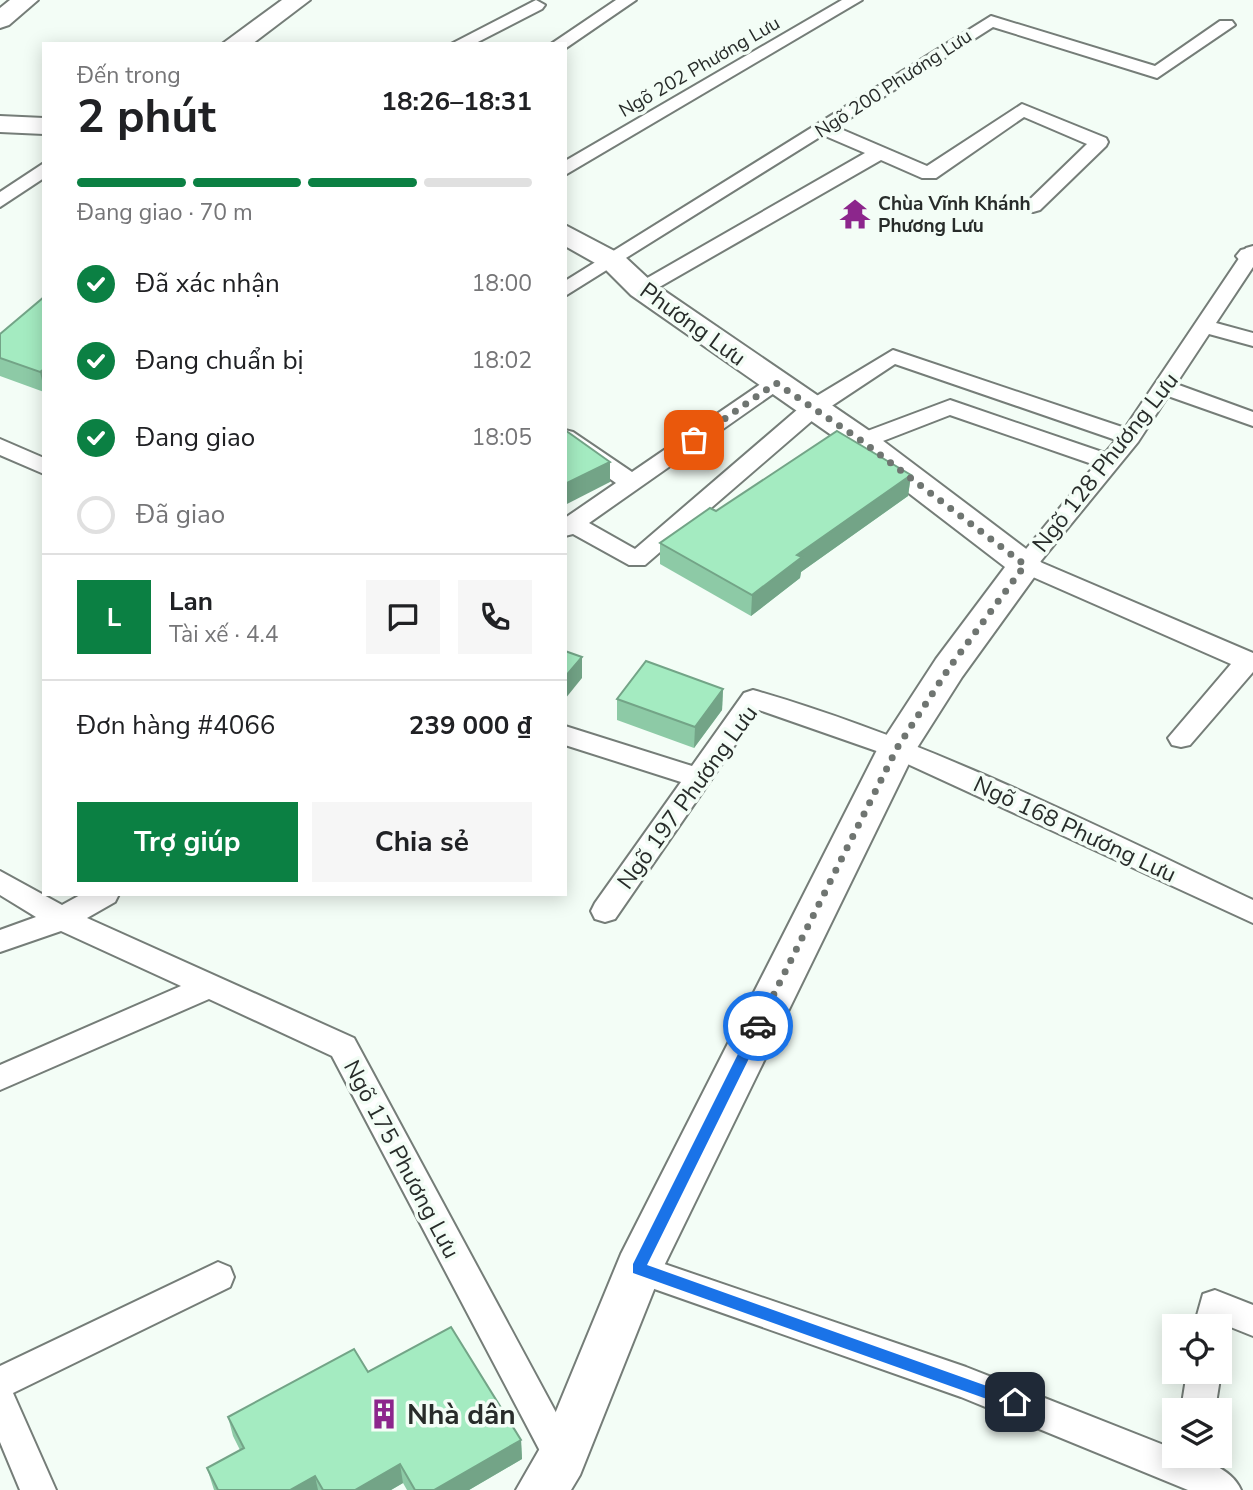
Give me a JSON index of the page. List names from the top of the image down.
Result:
{
  "streets": {
    "street": ["Phương Lưu"],
    "lane": [
      "Ngõ 202 Phương Lưu",
      "Ngõ 200 Phương Lưu",
      "Ngõ 128 Phương Lưu",
      "Ngõ 197 Phương Lưu",
      "Ngõ 168 Phương Lưu",
      "Ngõ 175 Phương Lưu"
    ]
  },
  "crossings": [
    ["Ngõ 200 Phương Lưu", "Phương Lưu"],
    ["Phương Lưu", "Ngõ 128 Phương Lưu"],
    ["Ngõ 197 Phương Lưu", "Ngõ 168 Phương Lưu"]
  ],
  "places": {
    "temple": ["Chùa Vĩnh Khánh Phương Lưu"],
    "building": ["Nhà dân"]
  },
  "page": {
    "heading": ["2 phút", "Đến trong", "18:26–18:31"],
    "panel": [
      "Lan",
      "Tài xế · 4.4",
      "Đơn hàng #4066",
      "239 000 ₫"
    ],
    "bar": "Đang giao · 70 m",
    "list": [
      ["Đã xác nhận", "18:00"],
      ["Đang chuẩn bị", "18:02"],
      ["Đang giao", "18:05"],
      "Đã giao"
    ],
    "round": "L",
    "buttons": ["Trợ giúp", "Chia sẻ"]
  }
}
